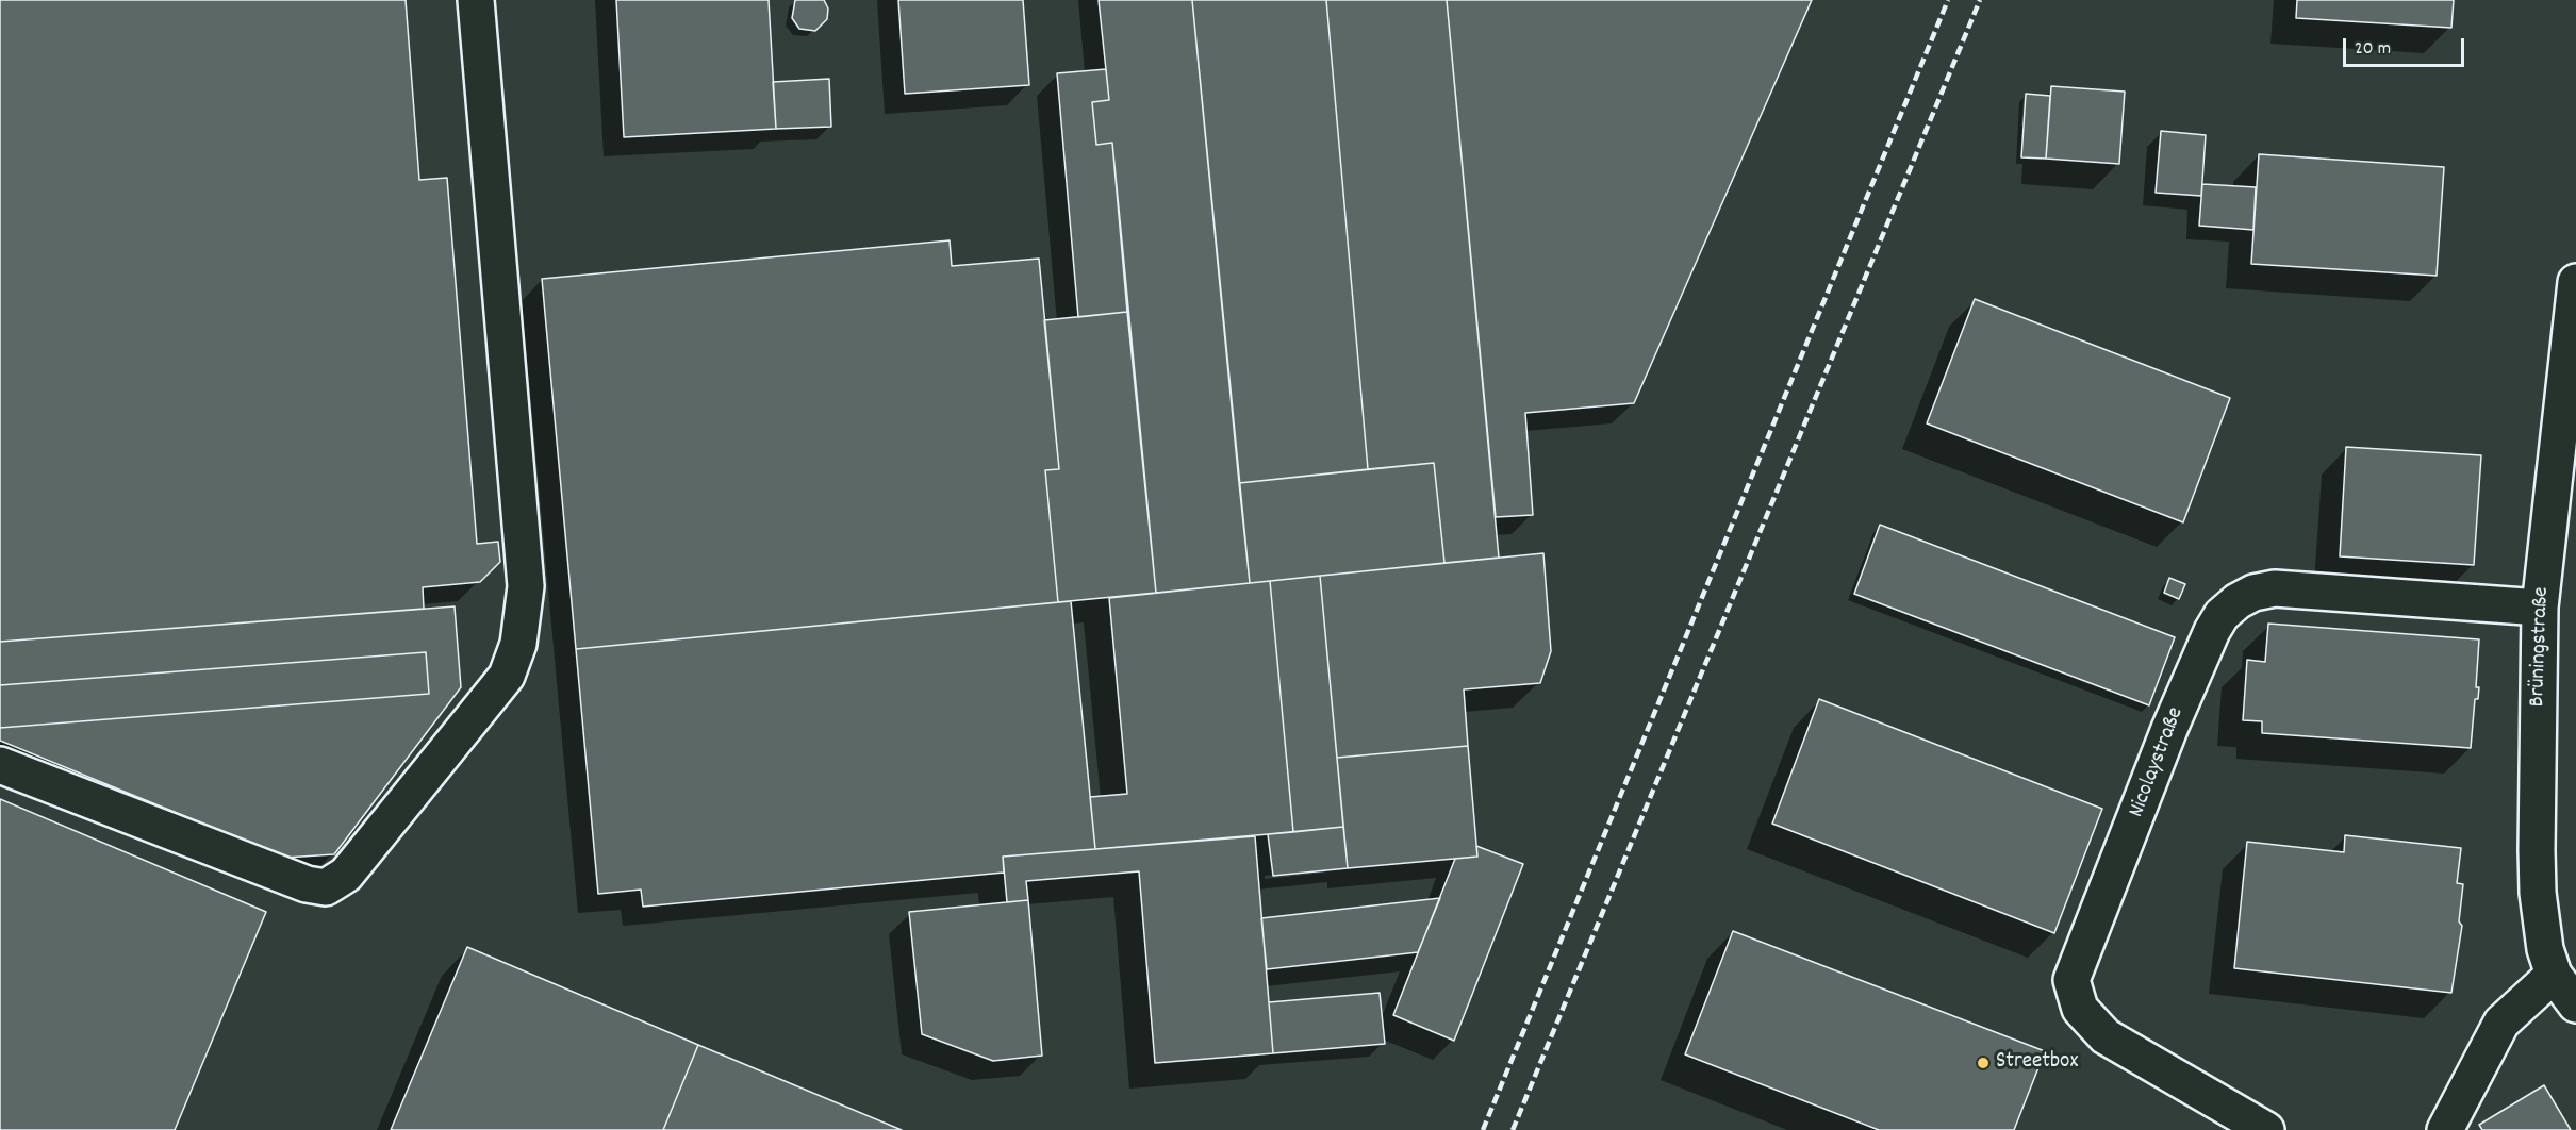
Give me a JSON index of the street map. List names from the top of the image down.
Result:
{
  "streets": {
    "street": ["Brüningstraße", "Nicolaystraße"]
  },
  "crossings": [
    ["Brüningstraße", "Nicolaystraße"]
  ],
  "places": ["Streetbox"],
  "scale_bar": "20 m"
}
